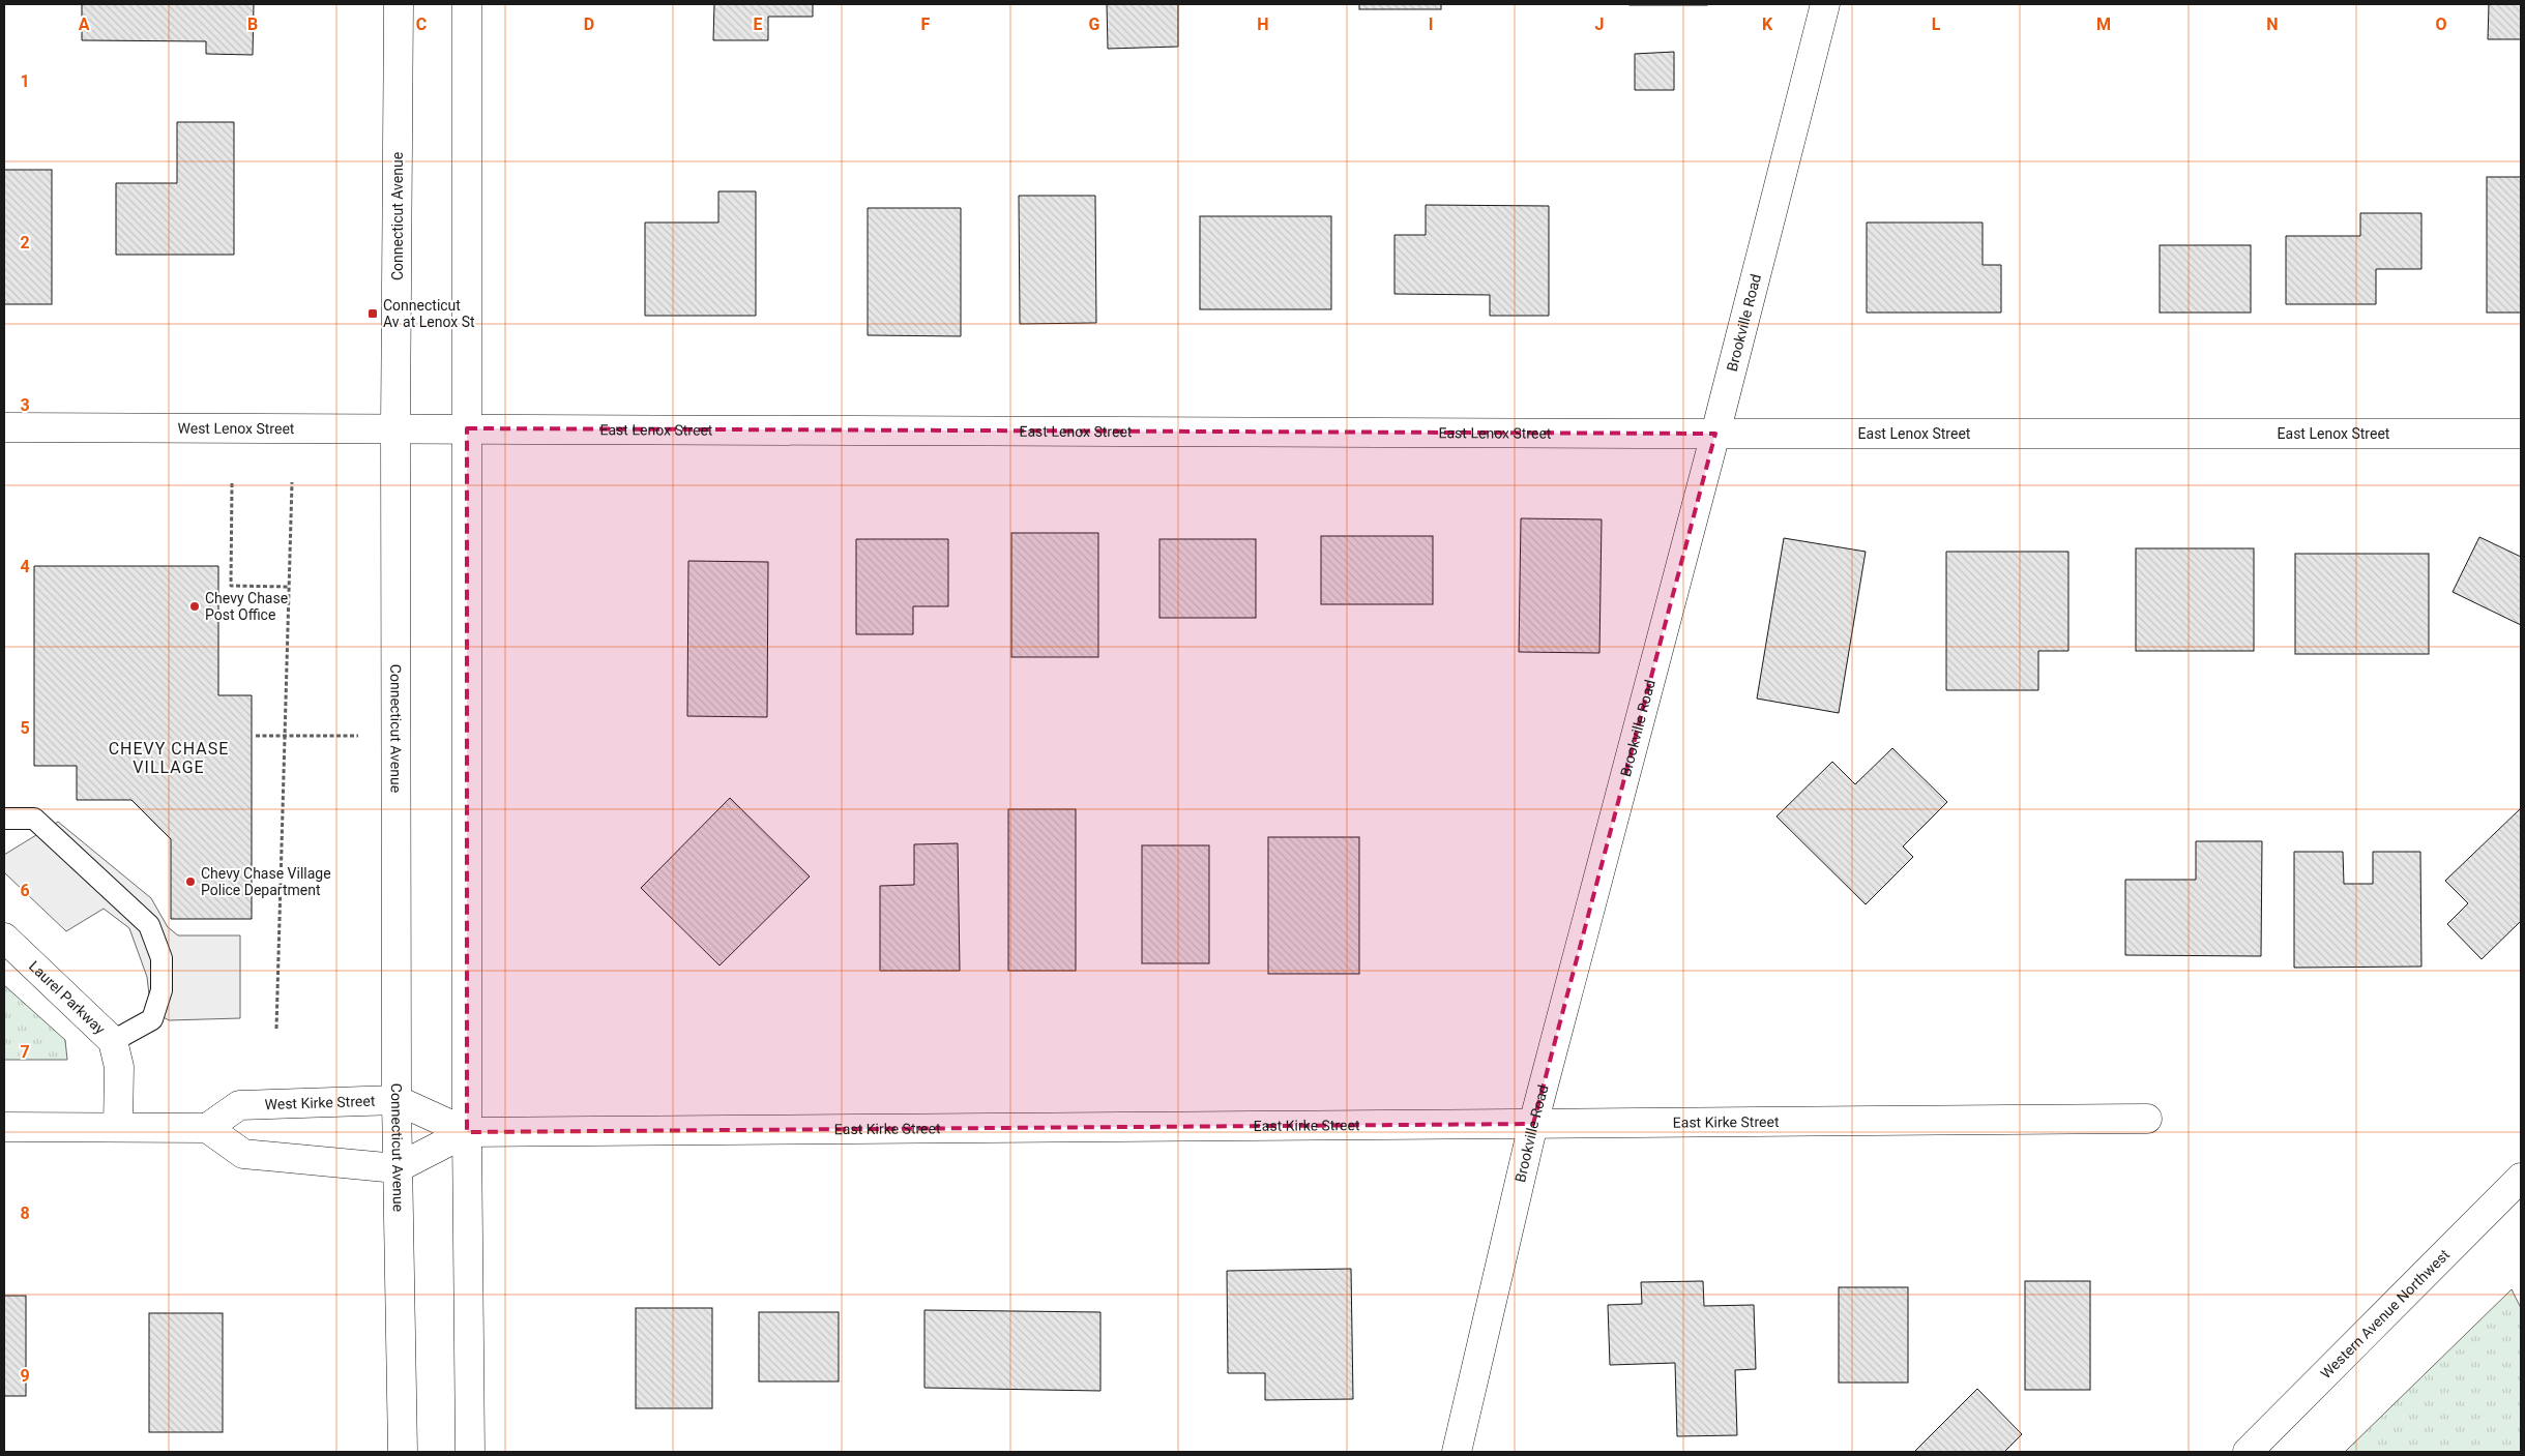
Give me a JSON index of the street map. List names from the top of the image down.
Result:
{
  "streets": {
    "street": [
      "Connecticut Avenue",
      "Brookville Road",
      "West Lenox Street",
      "East Lenox Street",
      "Laurel Parkway",
      "West Kirke Street",
      "East Kirke Street",
      "Western Avenue Northwest"
    ]
  },
  "crossings": [
    ["Connecticut Avenue", "West Lenox Street"],
    ["Connecticut Avenue", "West Kirke Street"],
    ["Brookville Road", "East Lenox Street"],
    ["Brookville Road", "East Kirke Street"],
    ["West Lenox Street", "East Lenox Street"],
    ["West Kirke Street", "East Kirke Street"]
  ],
  "districts": ["CHEVY CHASE VILLAGE"],
  "places": {
    "transit": ["Connecticut Av at Lenox St"],
    "other": ["Chevy Chase Post Office", "Chevy Chase Village Police Department"]
  },
  "grid": {
    "columns": [
      "A",
      "B",
      "C",
      "D",
      "E",
      "F",
      "G",
      "H",
      "I",
      "J",
      "K",
      "L",
      "M",
      "N",
      "O"
    ],
    "rows": [
      "1",
      "2",
      "3",
      "4",
      "5",
      "6",
      "7",
      "8",
      "9"
    ]
  }
}
